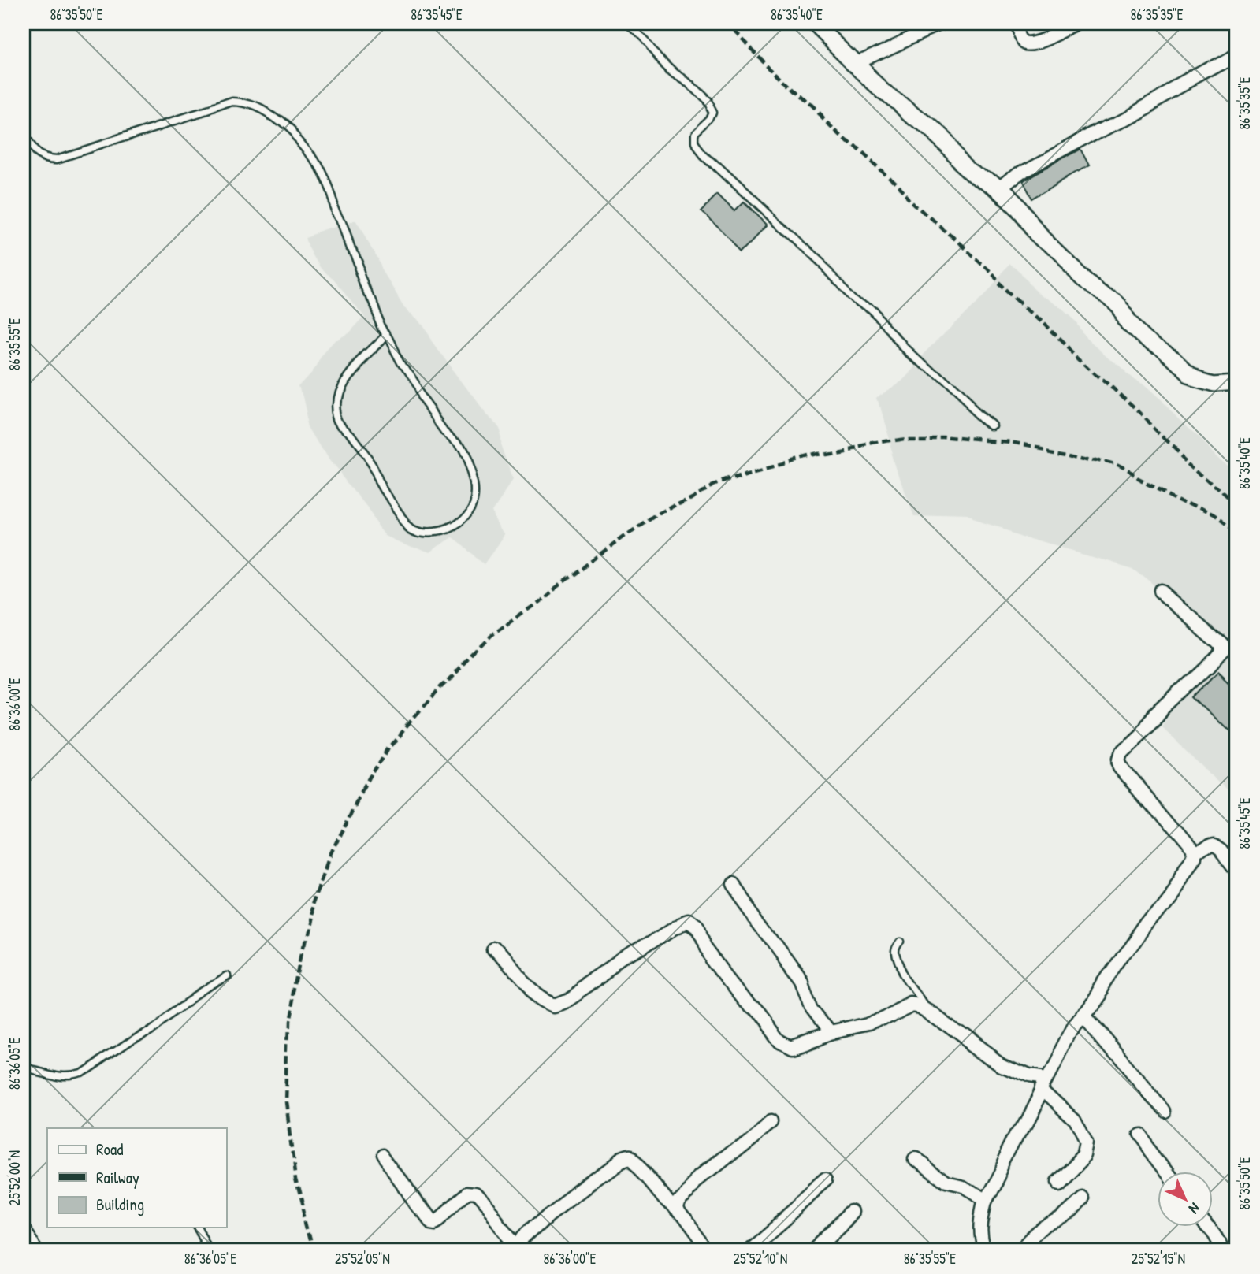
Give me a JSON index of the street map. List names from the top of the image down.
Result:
{
  "legend": ["Road", "Railway", "Building"],
  "north": "bottom right",
  "coordinates": [
    "86°35'50\"E",
    "86°35'45\"E",
    "86°35'40\"E",
    "86°35'35\"E",
    "86°35'55\"E",
    "86°36'00\"E",
    "86°36'05\"E",
    "25°52'00\"N",
    "25°52'05\"N",
    "25°52'10\"N",
    "25°52'15\"N"
  ]
}
